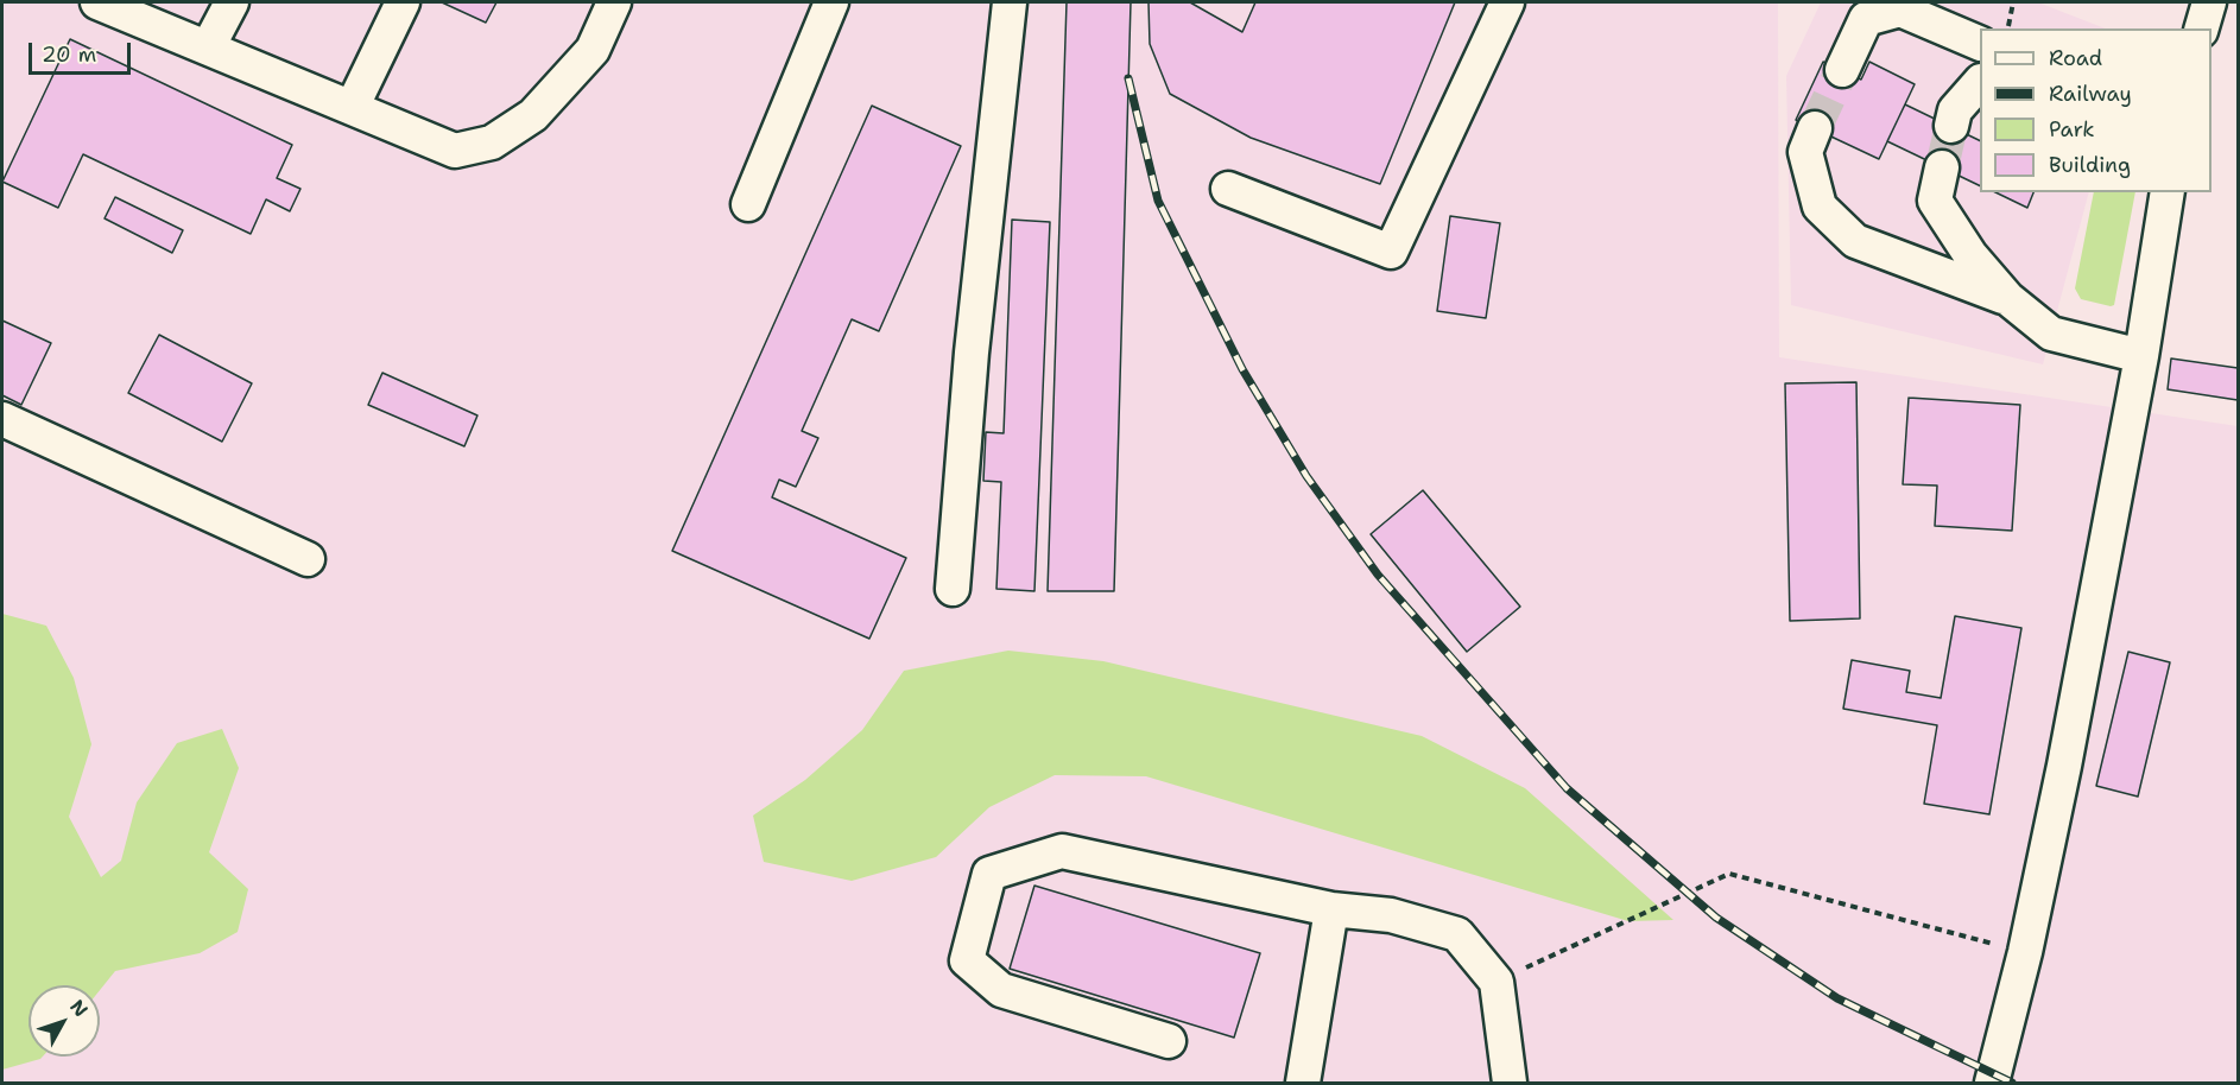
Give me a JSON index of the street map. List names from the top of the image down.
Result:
{
  "legend": [
    "Road",
    "Railway",
    "Park",
    "Building"
  ],
  "scale_bar": "20 m",
  "north": "top right"
}
